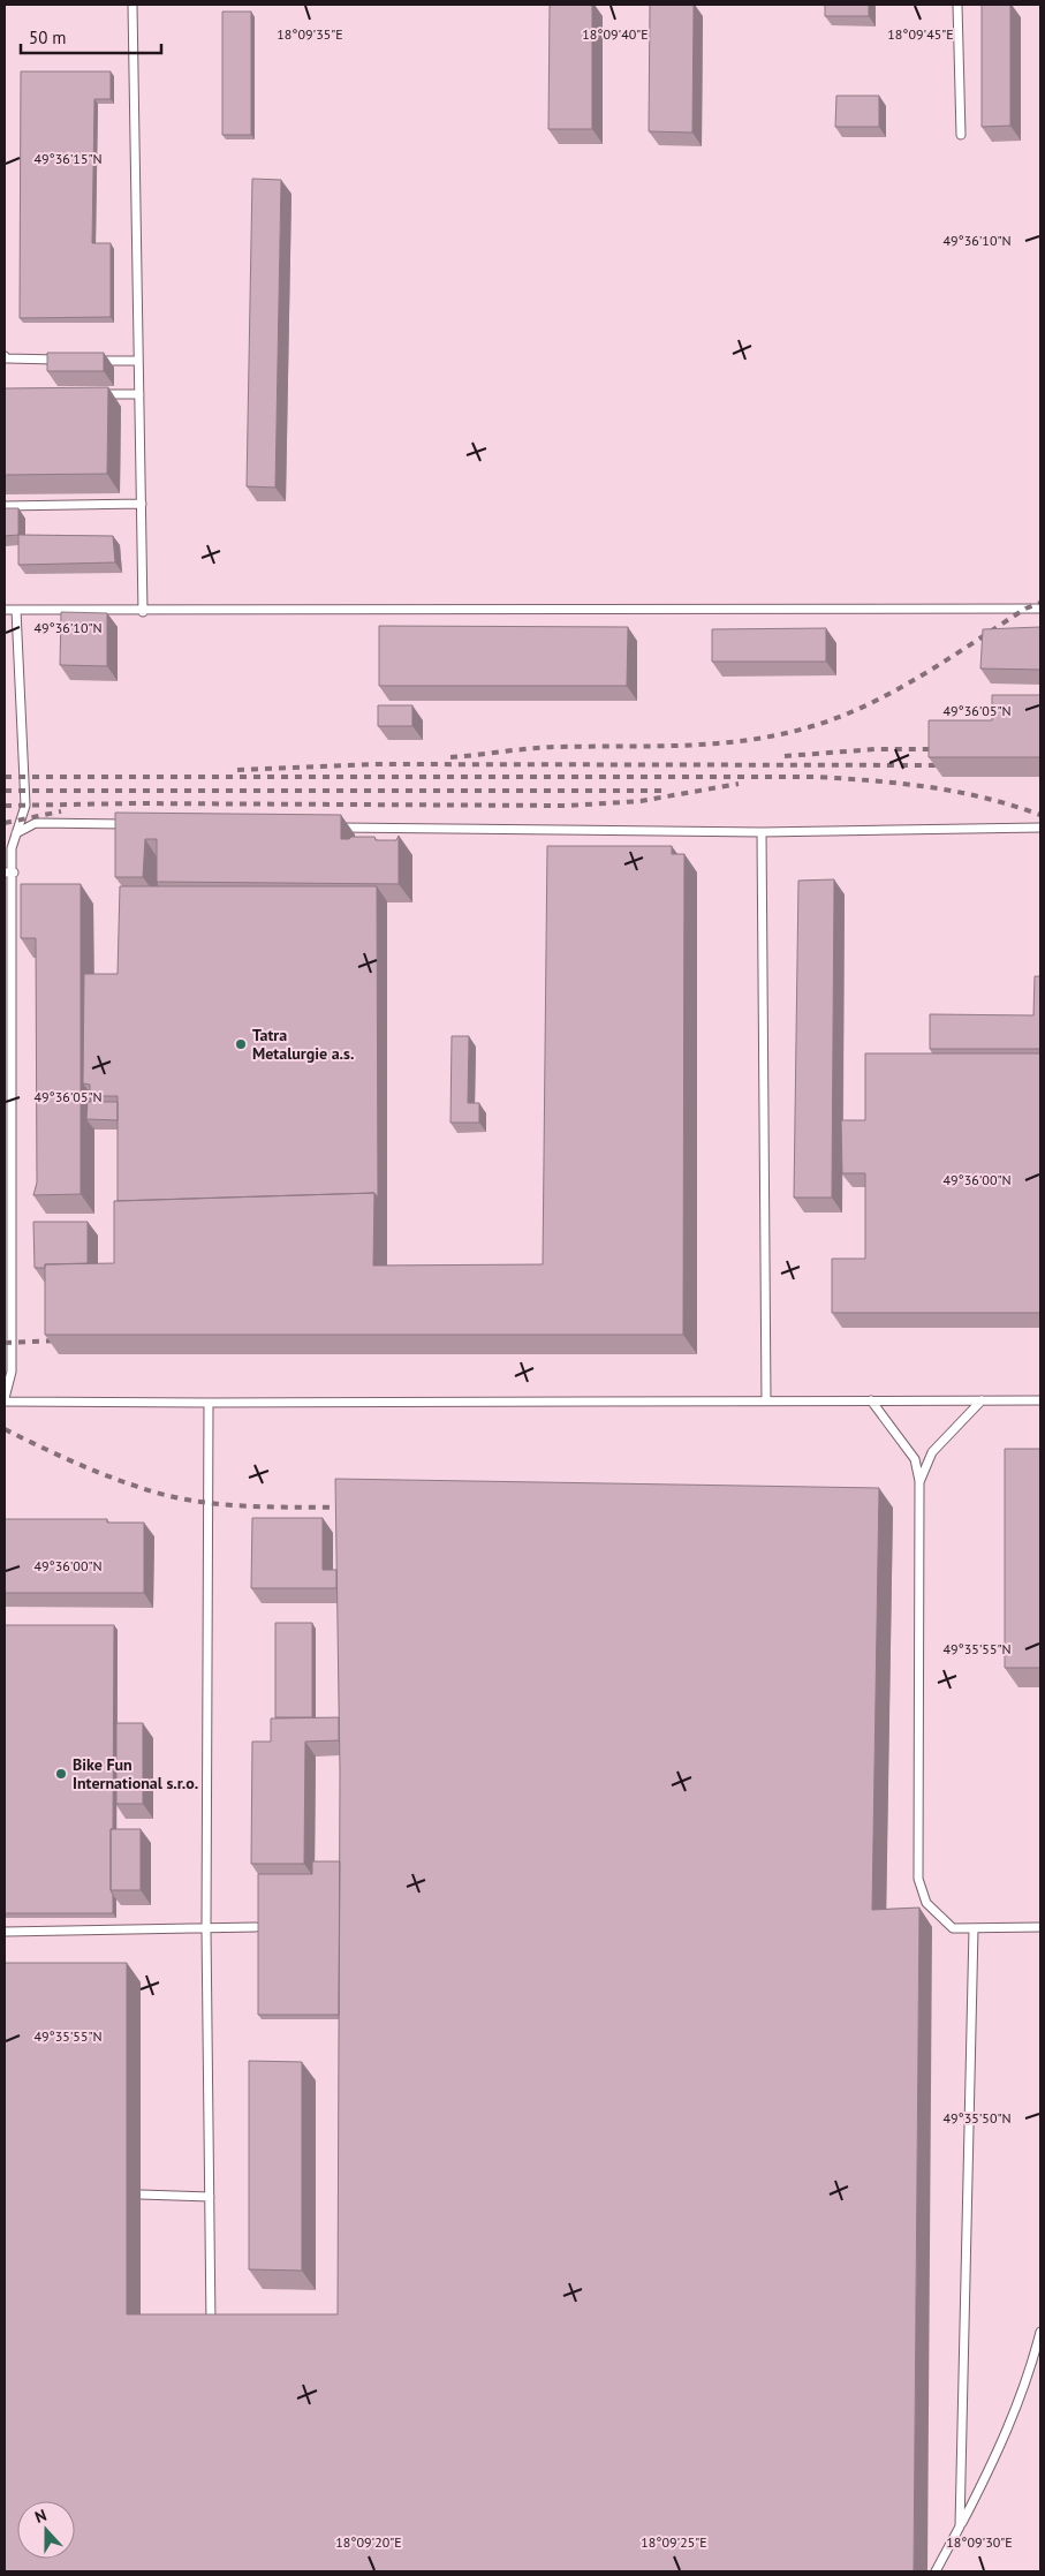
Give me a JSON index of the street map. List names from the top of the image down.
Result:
{
  "places": ["Tatra Metalurgie a.s.", "Bike Fun International s.r.o."],
  "scale_bar": "50 m",
  "north": "top",
  "coordinates": [
    "18°09'35\"E",
    "18°09'40\"E",
    "18°09'45\"E",
    "49°36'15\"N",
    "49°36'10\"N",
    "49°36'05\"N",
    "49°36'00\"N",
    "49°35'55\"N",
    "49°35'50\"N",
    "18°09'20\"E",
    "18°09'25\"E",
    "18°09'30\"E"
  ]
}
